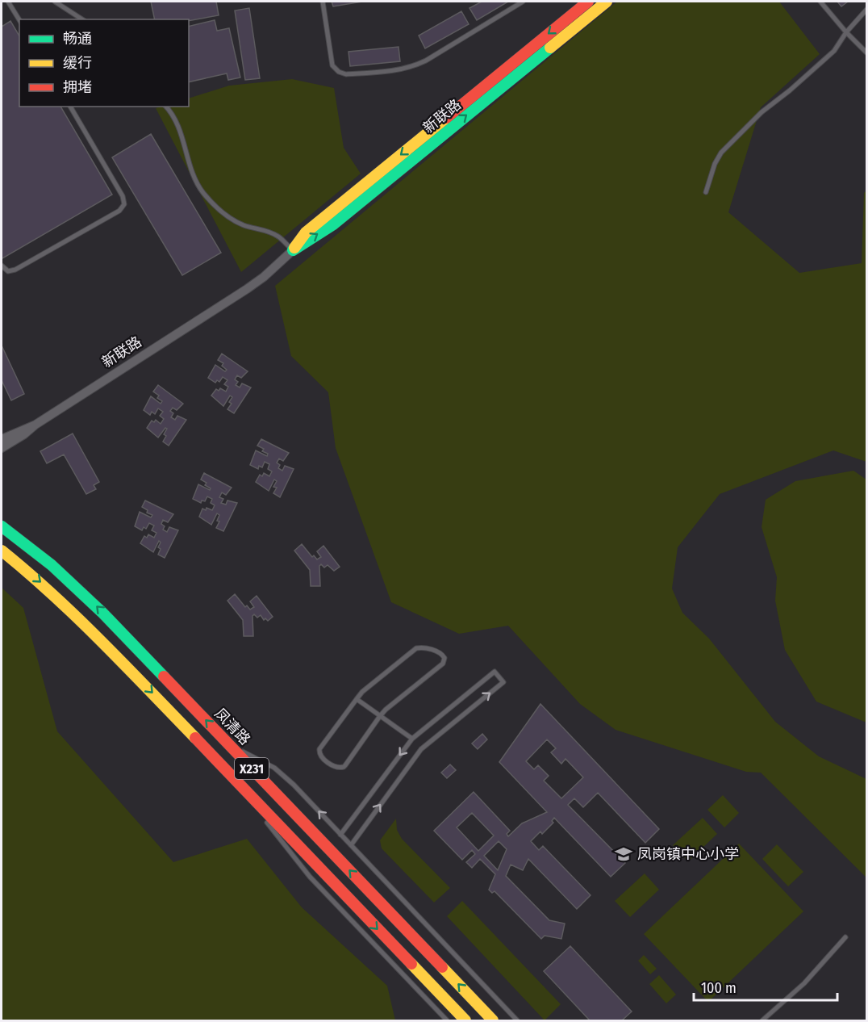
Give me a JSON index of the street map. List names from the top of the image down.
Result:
{
  "streets": {
    "main road": ["新联路", "凤清路", "X231"]
  },
  "places": {
    "school or university": ["凤岗镇中心小学"]
  },
  "legend": ["畅通", "缓行", "拥堵"],
  "scale_bar": "100 m"
}
